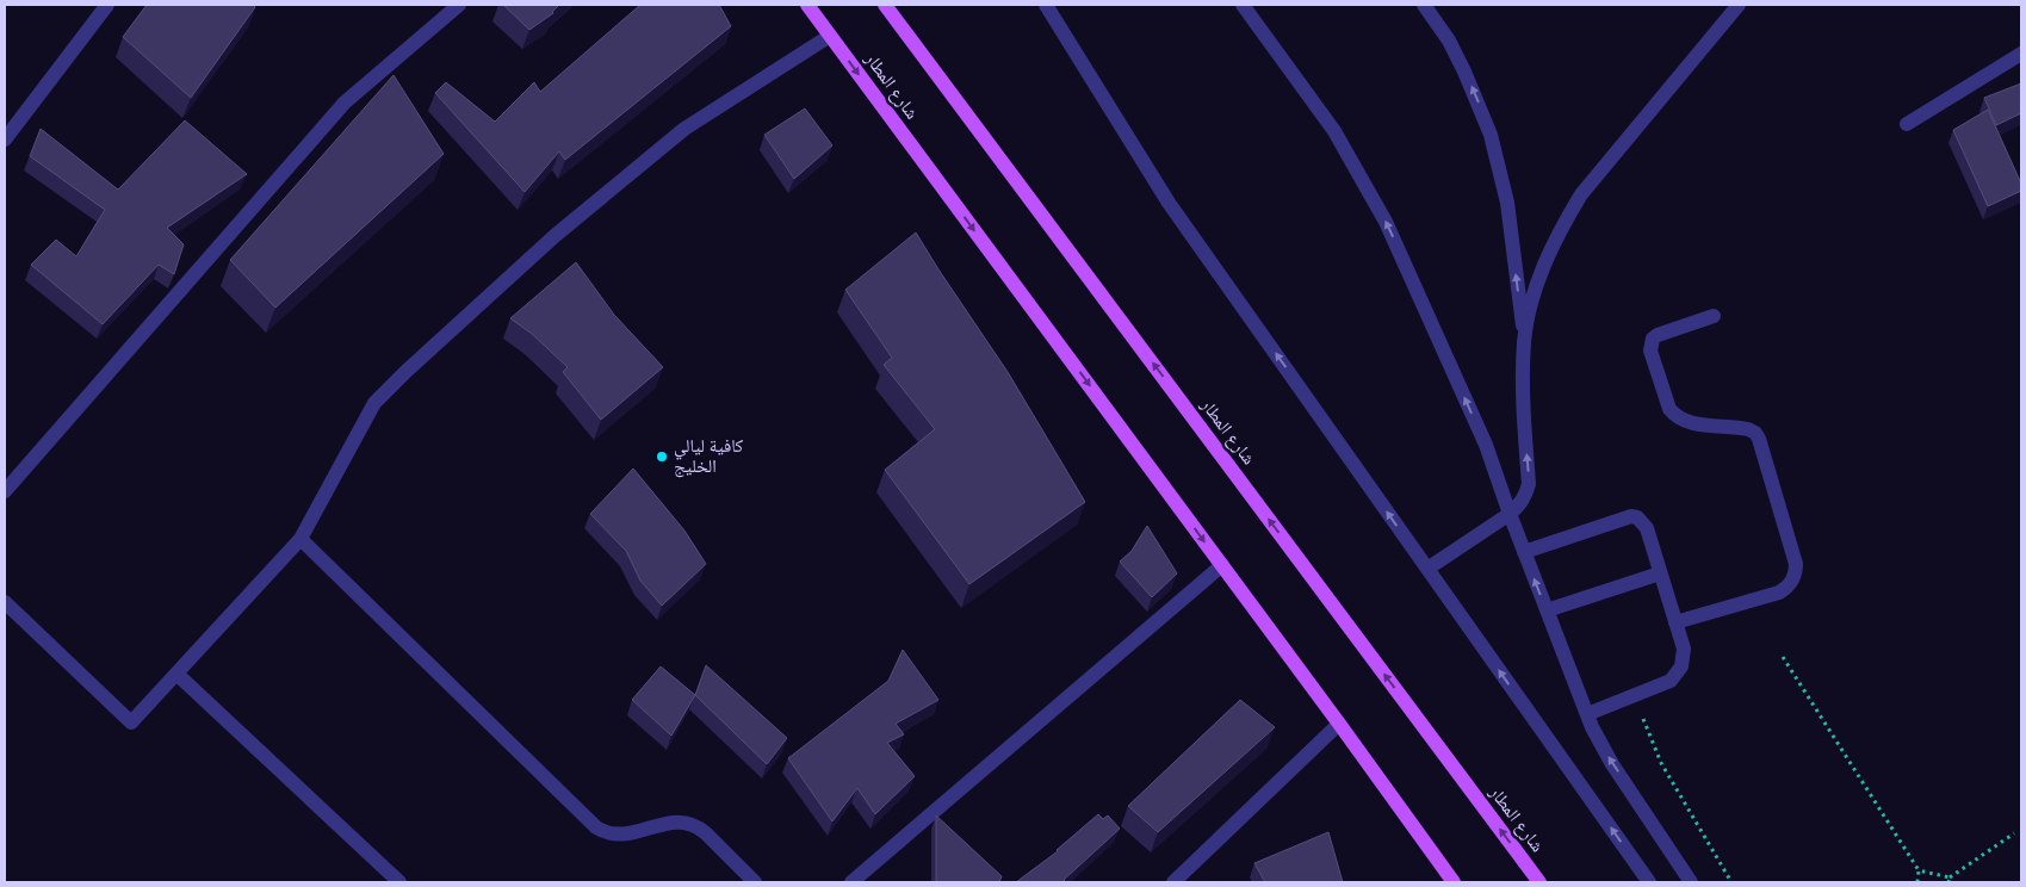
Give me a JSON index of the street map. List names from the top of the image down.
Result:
{
  "streets": {
    "main road": ["شارع المطار"]
  },
  "places": ["كافية ليالي الخليج"]
}
